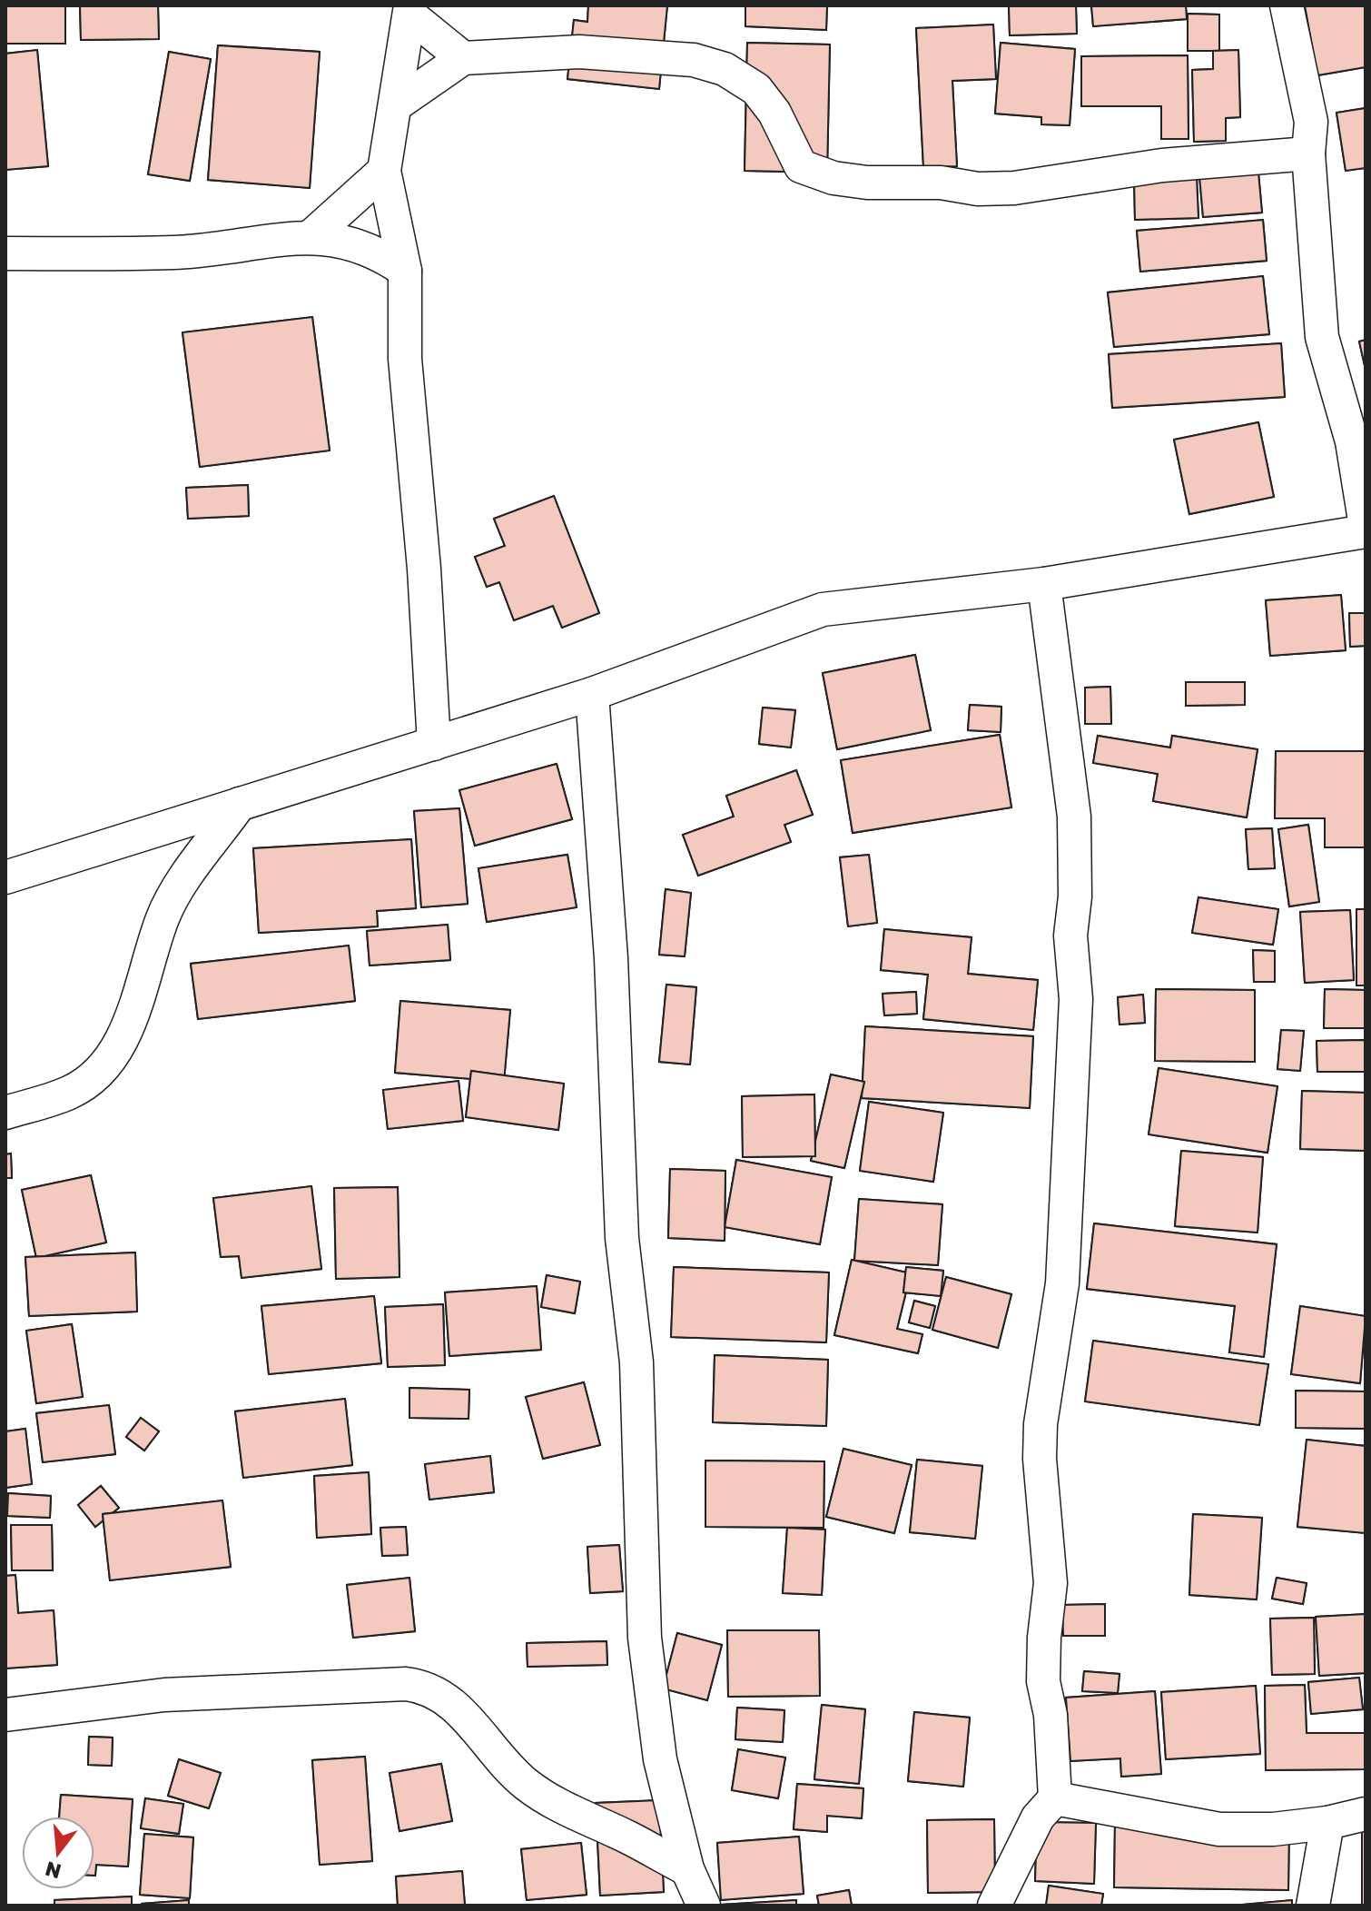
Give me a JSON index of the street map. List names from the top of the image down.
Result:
{
  "north": "bottom"
}
